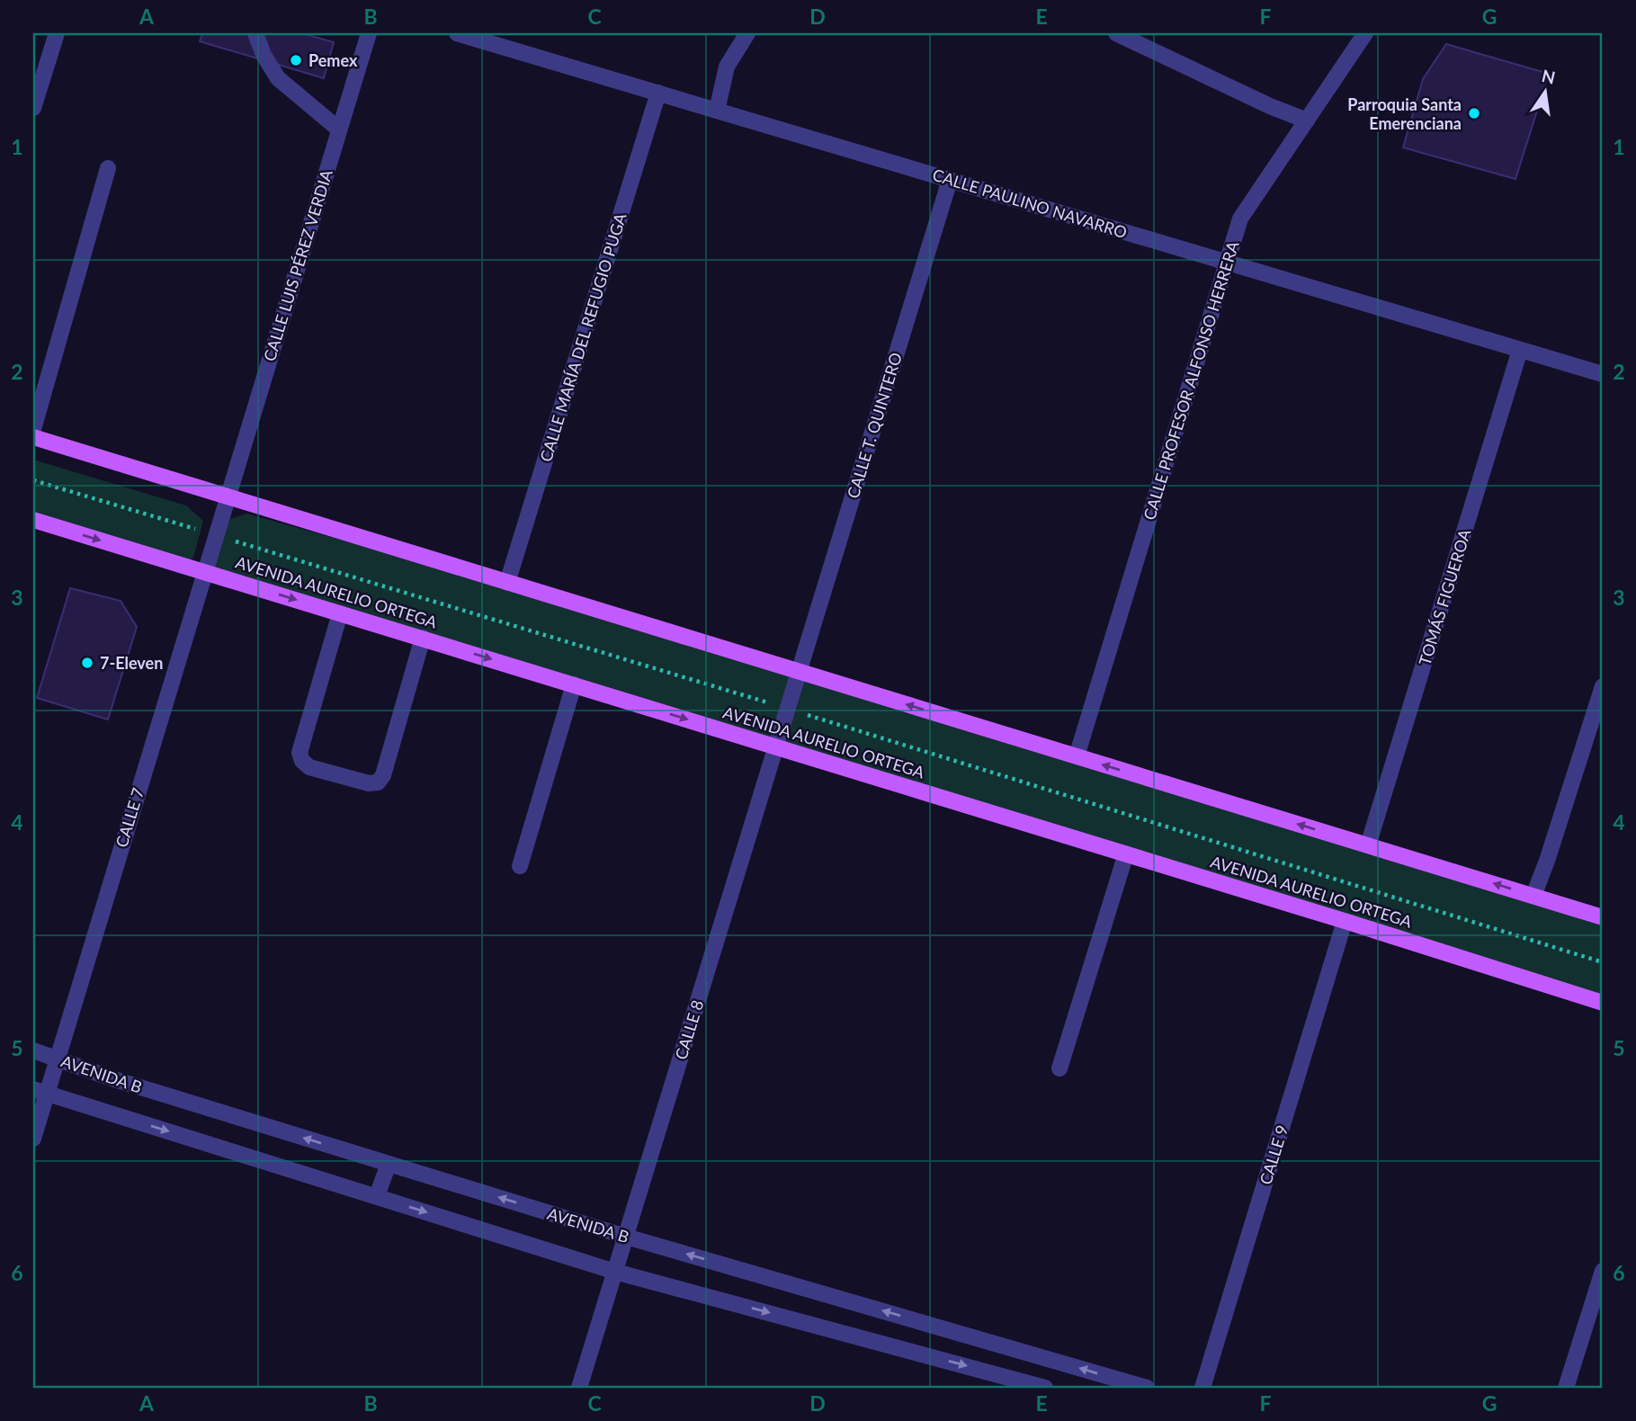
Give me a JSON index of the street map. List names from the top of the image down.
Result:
{
  "streets": {
    "main road": ["AVENIDA AURELIO ORTEGA"],
    "street": [
      "CALLE PAULINO NAVARRO",
      "CALLE LUIS PÉREZ VERDIA",
      "CALLE MARÍA DEL REFUGIO PUGA",
      "CALLE PROFESOR ALFONSO HERRERA",
      "CALLE T. QUINTERO",
      "TOMÁS FIGUEROA",
      "CALLE 7",
      "CALLE 8",
      "AVENIDA B",
      "CALLE 9"
    ]
  },
  "crossings": [
    ["CALLE PAULINO NAVARRO", "CALLE MARÍA DEL REFUGIO PUGA"],
    ["CALLE PAULINO NAVARRO", "CALLE PROFESOR ALFONSO HERRERA"],
    ["CALLE PAULINO NAVARRO", "CALLE T. QUINTERO"],
    ["CALLE PAULINO NAVARRO", "TOMÁS FIGUEROA"],
    ["CALLE LUIS PÉREZ VERDIA", "CALLE 7"],
    ["CALLE T. QUINTERO", "CALLE 8"],
    ["AVENIDA AURELIO ORTEGA", "CALLE 7"],
    ["AVENIDA AURELIO ORTEGA", "CALLE 8"],
    ["AVENIDA AURELIO ORTEGA", "CALLE 9"],
    ["CALLE 7", "AVENIDA B"],
    ["CALLE 8", "AVENIDA B"]
  ],
  "places": ["Pemex", "Parroquia Santa Emerenciana", "7-Eleven"],
  "north": "top",
  "grid": {
    "columns": [
      "A",
      "B",
      "C",
      "D",
      "E",
      "F",
      "G"
    ],
    "rows": [
      "1",
      "2",
      "3",
      "4",
      "5",
      "6"
    ]
  }
}
